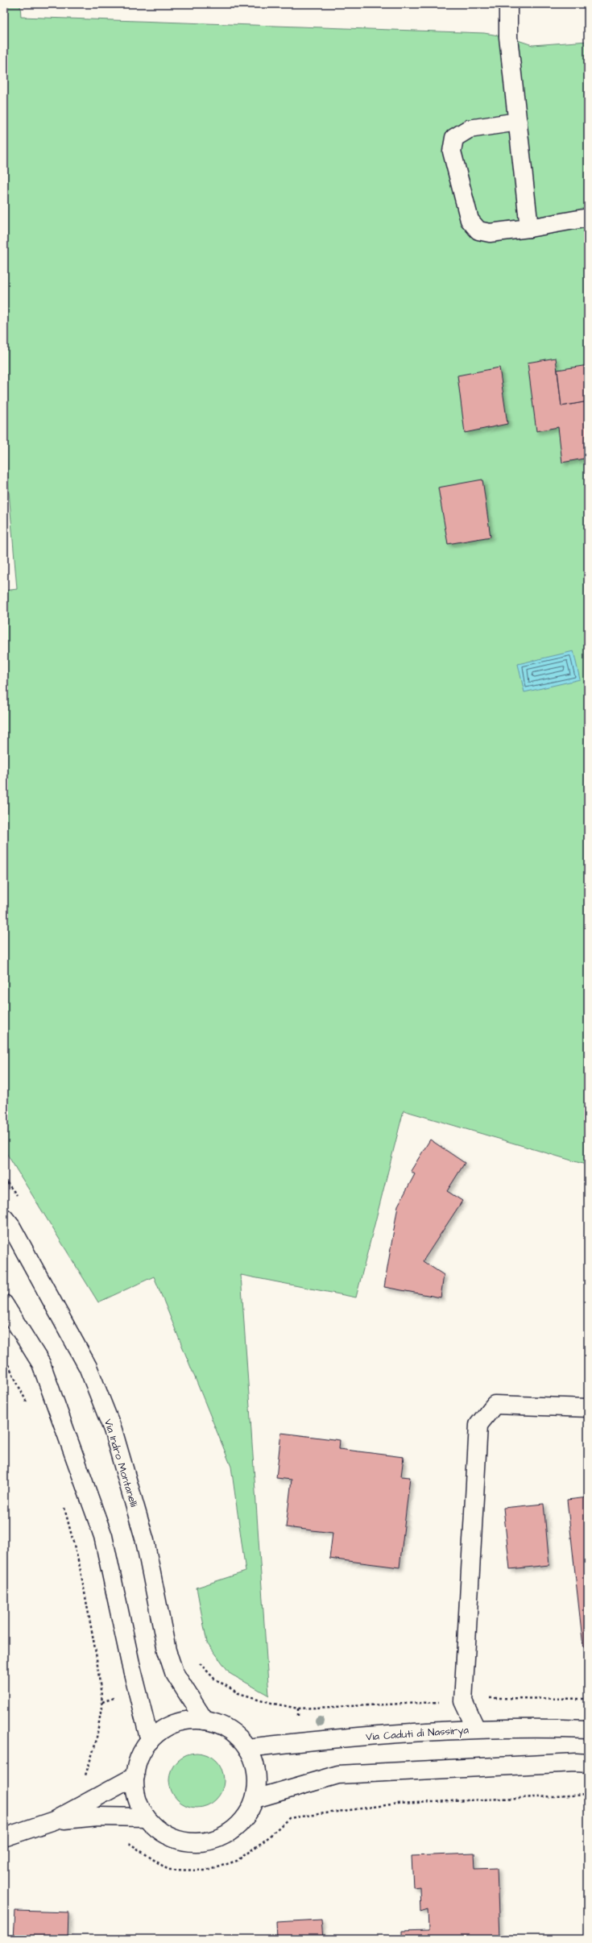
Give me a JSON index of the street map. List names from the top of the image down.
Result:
{
  "streets": {
    "street": ["Via Indro Montanelli", "Via Caduti di Nassirya"]
  }
}
